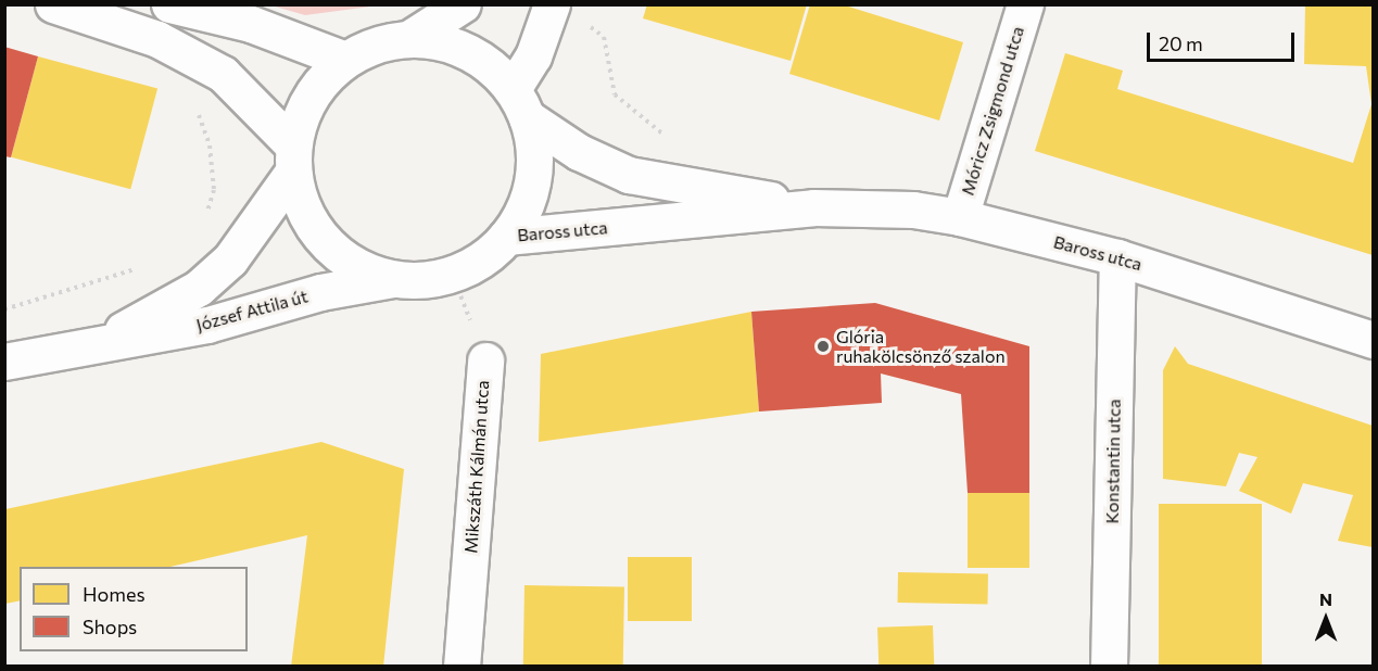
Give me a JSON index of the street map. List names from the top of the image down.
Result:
{
  "streets": {
    "street": [
      "Móricz Zsigmond utca",
      "Baross utca",
      "József Attila út",
      "Konstantin utca",
      "Mikszáth Kálmán utca"
    ]
  },
  "crossings": [
    ["Móricz Zsigmond utca", "Baross utca"],
    ["Baross utca", "Konstantin utca"]
  ],
  "places": ["Glória ruhakölcsönző szalon"],
  "legend": ["Homes", "Shops"],
  "scale_bar": "20 m",
  "north": "top"
}
